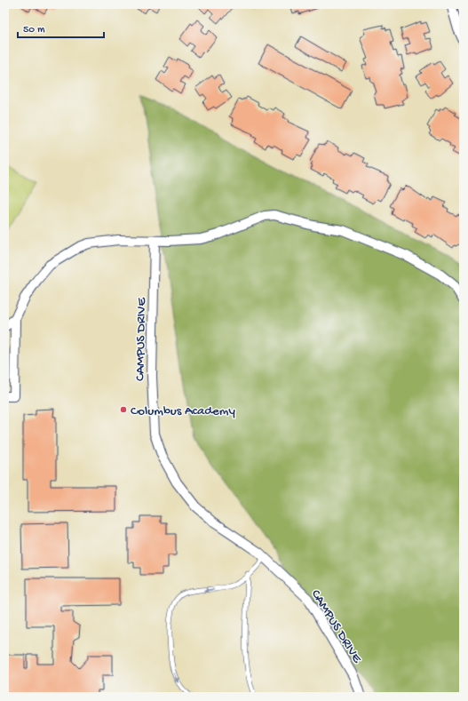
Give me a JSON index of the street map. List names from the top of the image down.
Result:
{
  "streets": {
    "street": ["CAMPUS DRIVE"]
  },
  "places": ["Columbus Academy"],
  "scale_bar": "50 m"
}
